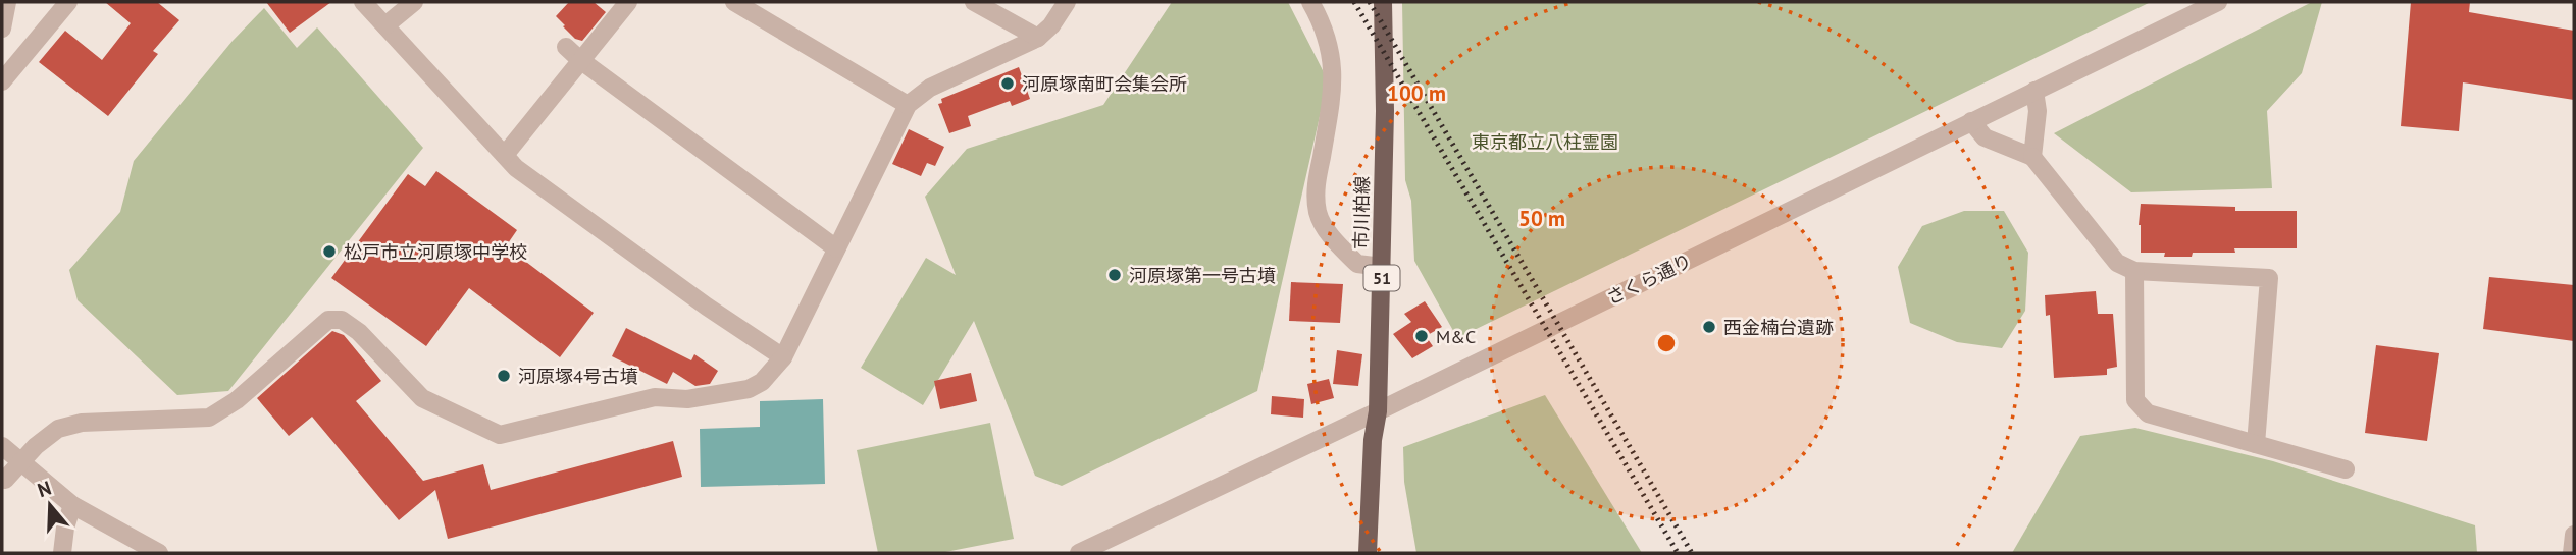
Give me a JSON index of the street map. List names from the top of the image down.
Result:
{
  "streets": {
    "main road": ["市川柏線", "51"],
    "street": ["さくら通り"]
  },
  "crossings": [
    ["市川柏線", "さくら通り"]
  ],
  "parks": ["東京都立八柱霊園"],
  "places": [
    "河原塚南町会集会所",
    "松戸市立河原塚中学校",
    "河原塚第一号古墳",
    "西金楠台遺跡",
    "M&C",
    "河原塚4号古墳"
  ],
  "north": "top",
  "rings": ["100 m", "50 m"]
}
